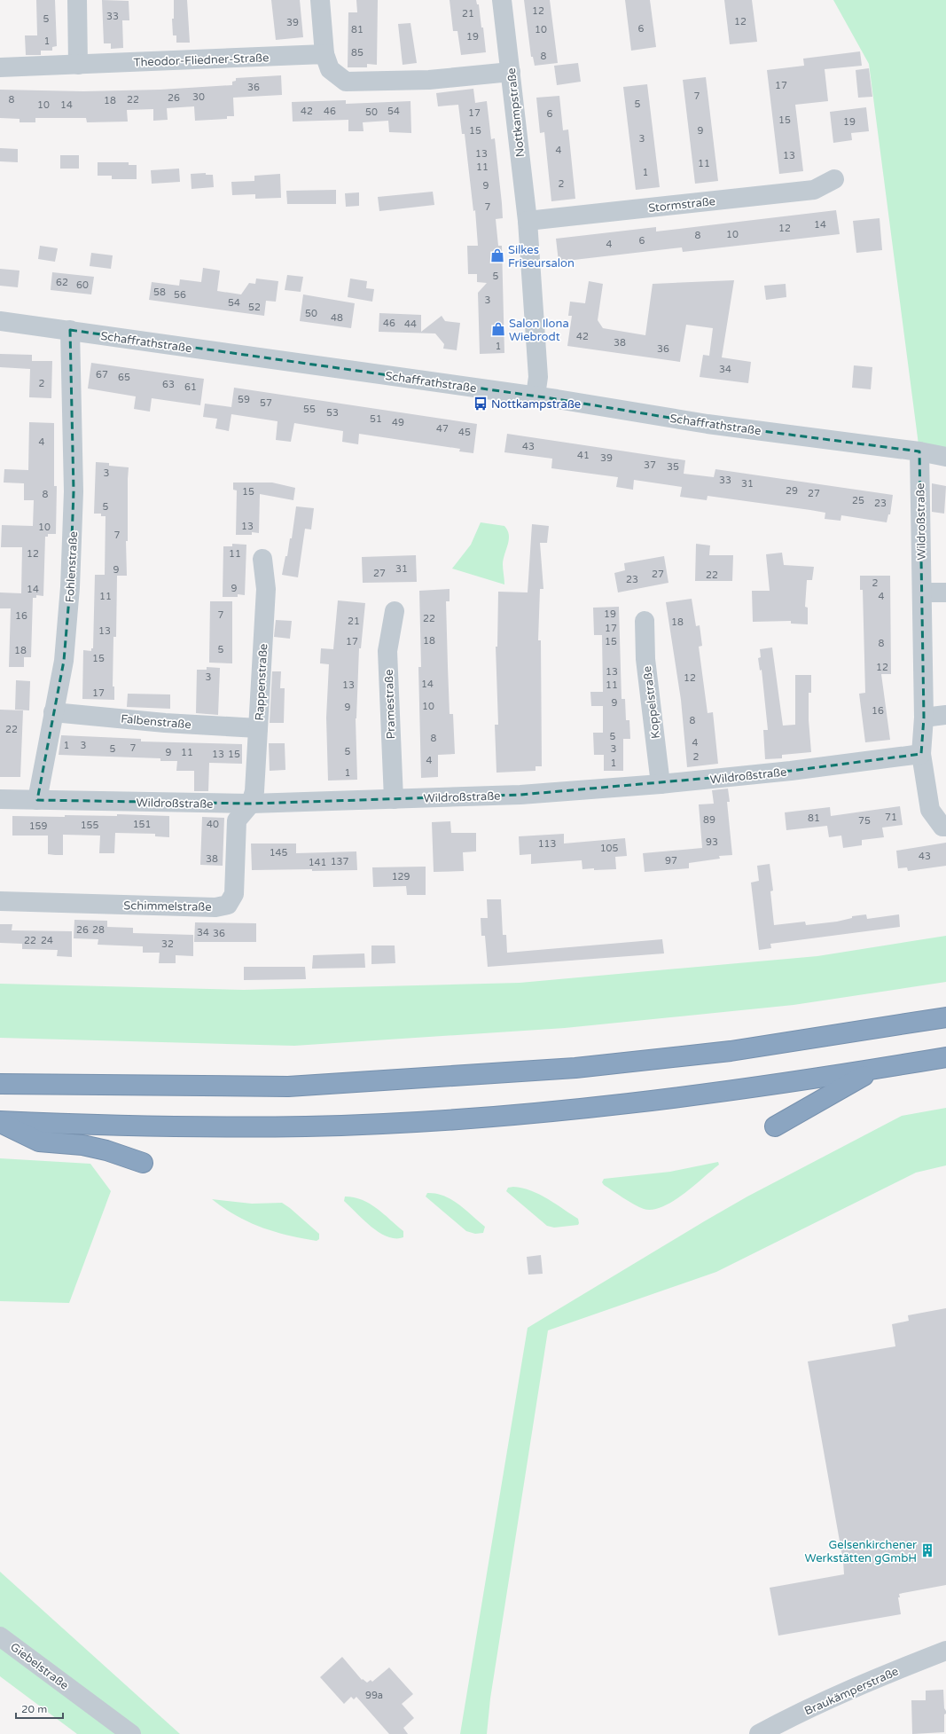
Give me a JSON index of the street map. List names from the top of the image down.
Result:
{
  "streets": {
    "street": [
      "Theodor-Fliedner-Straße",
      "Nottkampstraße",
      "Stormstraße",
      "Schaffrathstraße",
      "Wildroßstraße",
      "Fohlenstraße",
      "Rappenstraße",
      "Koppelstraße",
      "Pramestraße",
      "Falbenstraße",
      "Schimmelstraße",
      "Giebelstraße",
      "Braukämperstraße"
    ]
  },
  "crossings": [
    ["Nottkampstraße", "Stormstraße"],
    ["Nottkampstraße", "Schaffrathstraße"],
    ["Schaffrathstraße", "Wildroßstraße"],
    ["Schaffrathstraße", "Fohlenstraße"],
    ["Wildroßstraße", "Fohlenstraße"],
    ["Wildroßstraße", "Rappenstraße"],
    ["Wildroßstraße", "Koppelstraße"],
    ["Wildroßstraße", "Pramestraße"],
    ["Wildroßstraße", "Schimmelstraße"],
    ["Fohlenstraße", "Falbenstraße"],
    ["Rappenstraße", "Falbenstraße"],
    ["Rappenstraße", "Schimmelstraße"]
  ],
  "places": {
    "shop": ["Silkes Friseursalon", "Salon Ilona Wiebrodt"],
    "bus stop": ["Nottkampstraße"],
    "building": ["Gelsenkirchener Werkstätten gGmbH"]
  },
  "house_numbers": [
    "12",
    "21",
    "33",
    "5",
    "12",
    "39",
    "6",
    "81",
    "10",
    "19",
    "1",
    "85",
    "8",
    "17",
    "36",
    "7",
    "30",
    "26",
    "8",
    "22",
    "18",
    "5",
    "10",
    "14",
    "42",
    "46",
    "54",
    "50",
    "17",
    "6",
    "15",
    "19",
    "15",
    "9",
    "3",
    "4",
    "13",
    "13",
    "11",
    "11",
    "1",
    "2",
    "9",
    "7",
    "14",
    "12",
    "10",
    "8",
    "6",
    "4",
    "5",
    "62",
    "60",
    "58",
    "56",
    "3",
    "54",
    "52",
    "50",
    "48",
    "46",
    "44",
    "42",
    "38",
    "1",
    "36",
    "34",
    "67",
    "65",
    "2",
    "63",
    "61",
    "59",
    "57",
    "55",
    "53",
    "51",
    "49",
    "47",
    "45",
    "4",
    "43",
    "41",
    "39",
    "37",
    "35",
    "3",
    "33",
    "31",
    "29",
    "15",
    "27",
    "8",
    "25",
    "23",
    "5",
    "13",
    "10",
    "7",
    "12",
    "11",
    "31",
    "9",
    "27",
    "27",
    "22",
    "23",
    "2",
    "9",
    "14",
    "11",
    "4",
    "19",
    "7",
    "16",
    "22",
    "21",
    "18",
    "17",
    "13",
    "18",
    "17",
    "15",
    "8",
    "5",
    "18",
    "15",
    "12",
    "13",
    "3",
    "12",
    "14",
    "13",
    "11",
    "17",
    "9",
    "10",
    "9",
    "16",
    "8",
    "22",
    "5",
    "8",
    "4",
    "1",
    "3",
    "7",
    "5",
    "3",
    "5",
    "9",
    "11",
    "13",
    "15",
    "2",
    "4",
    "1",
    "1",
    "71",
    "81",
    "89",
    "75",
    "151",
    "40",
    "155",
    "159",
    "93",
    "113",
    "105",
    "145",
    "43",
    "38",
    "97",
    "137",
    "141",
    "129",
    "26",
    "28",
    "34",
    "36",
    "22",
    "24",
    "32",
    "99a"
  ],
  "scale_bar": "20 m"
}
